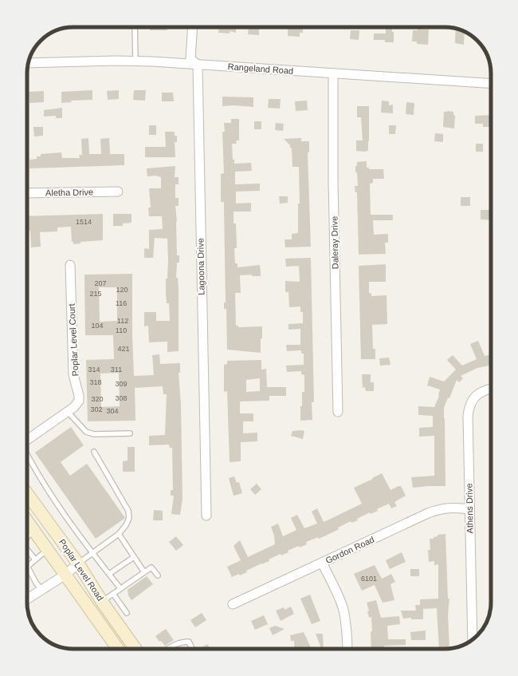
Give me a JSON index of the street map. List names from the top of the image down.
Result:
{
  "streets": {
    "main road": ["Poplar Level Road"],
    "street": [
      "Rangeland Road",
      "Aletha Drive",
      "Daleray Drive",
      "Lagoona Drive",
      "Poplar Level Court",
      "Athens Drive",
      "Gordon Road"
    ]
  },
  "crossings": [
    ["Rangeland Road", "Daleray Drive"],
    ["Rangeland Road", "Lagoona Drive"],
    ["Athens Drive", "Gordon Road"]
  ],
  "house_numbers": [
    "1514",
    "207",
    "120",
    "215",
    "116",
    "112",
    "104",
    "110",
    "421",
    "314",
    "311",
    "318",
    "309",
    "308",
    "320",
    "302",
    "304",
    "6101"
  ]
}
